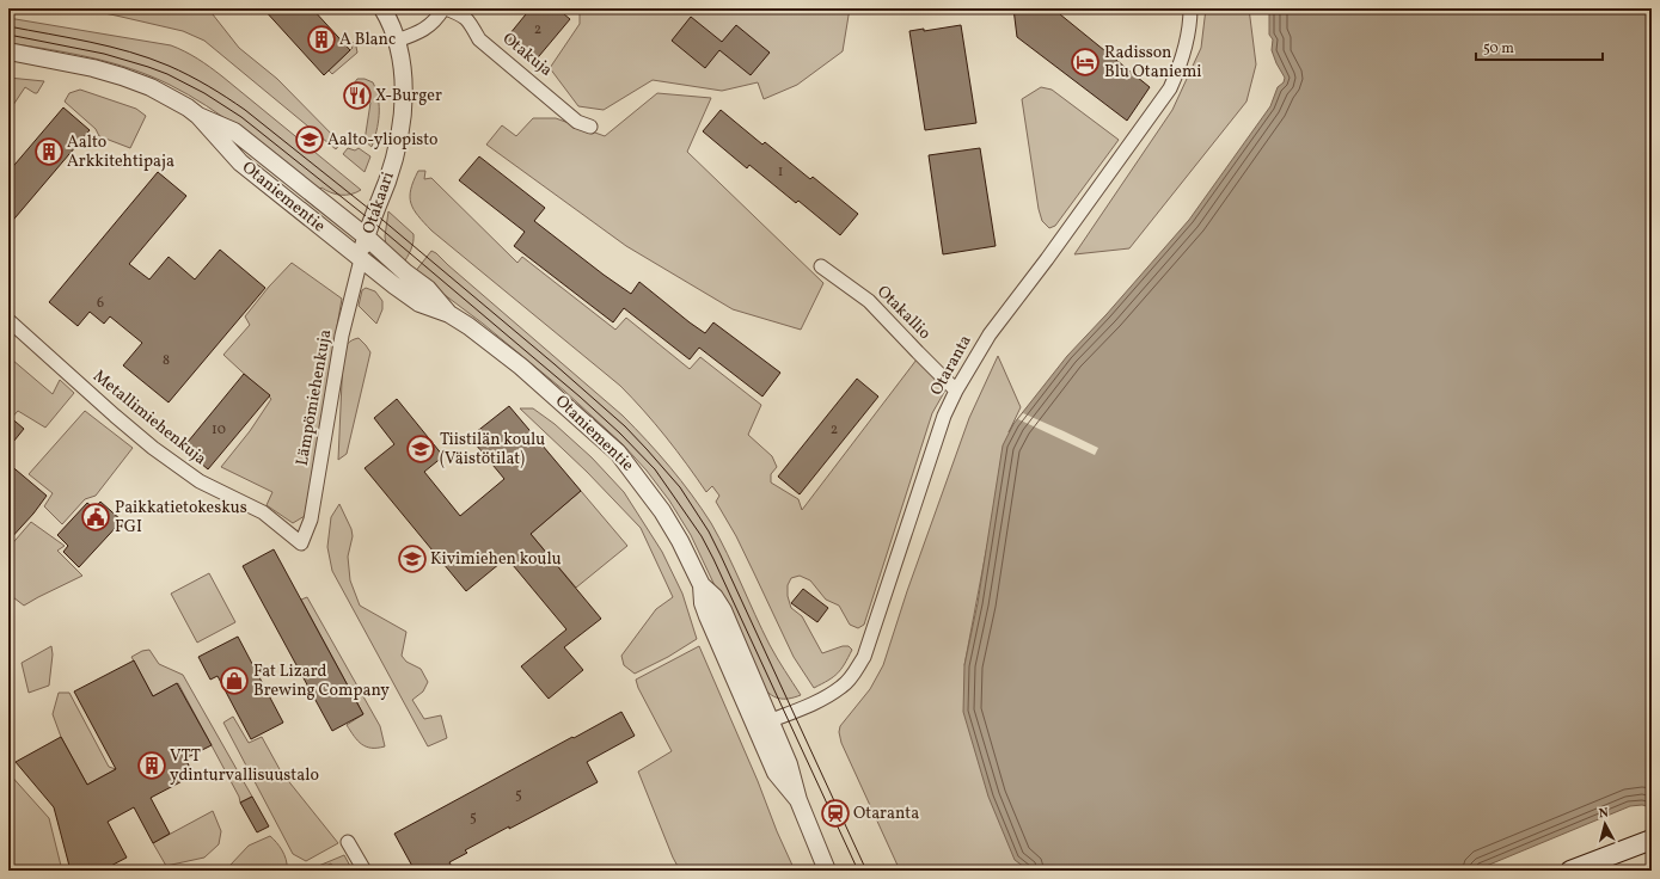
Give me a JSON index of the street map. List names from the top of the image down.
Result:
{
  "streets": {
    "street": [
      "Otakuja",
      "Otaniementie",
      "Otakaari",
      "Otakallio",
      "Otaranta",
      "Lämpömiehenkuja",
      "Metallimiehenkuja"
    ]
  },
  "crossings": [
    ["Otaniementie", "Otakaari"],
    ["Otaniementie", "Otaranta"],
    ["Otaniementie", "Lämpömiehenkuja"],
    ["Otakaari", "Lämpömiehenkuja"],
    ["Otakallio", "Otaranta"],
    ["Lämpömiehenkuja", "Metallimiehenkuja"]
  ],
  "places": {
    "building": ["A Blanc", "Aalto Arkkitehtipaja", "VTT ydinturvallisuustalo"],
    "hotel": ["Radisson Blu Otaniemi"],
    "restaurant": ["X-Burger"],
    "school or university": ["Aalto-yliopisto", "Tiistilän koulu (Väistötilat)", "Kivimiehen koulu"],
    "public building": ["Paikkatietokeskus FGI"],
    "shop": ["Fat Lizard Brewing Company"],
    "station": ["Otaranta"]
  },
  "house_numbers": [
    "2",
    "1",
    "6",
    "8",
    "10",
    "2",
    "5",
    "5"
  ],
  "scale_bar": "50 m",
  "north": "top"
}
